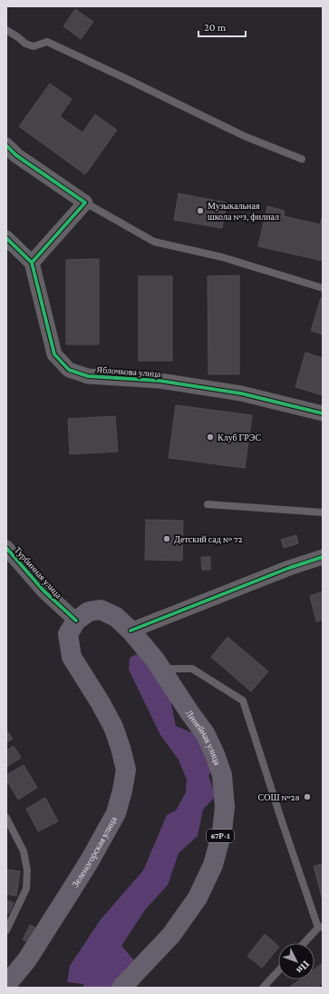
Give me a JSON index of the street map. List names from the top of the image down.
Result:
{
  "streets": {
    "main road": ["Линейная улица", "67Р-1", "Зеленогорская улица"],
    "street": ["Яблочкова улица", "Турбинная улица"]
  },
  "crossings": [
    ["Турбинная улица", "Линейная улица"],
    ["Турбинная улица", "Зеленогорская улица"],
    ["Линейная улица", "Зеленогорская улица"]
  ],
  "places": [
    "Музыкальная школа №3, филиал",
    "Клуб ГРЭС",
    "Детский сад № 72",
    "СОШ №28"
  ],
  "scale_bar": "20 m",
  "north": "bottom right"
}
